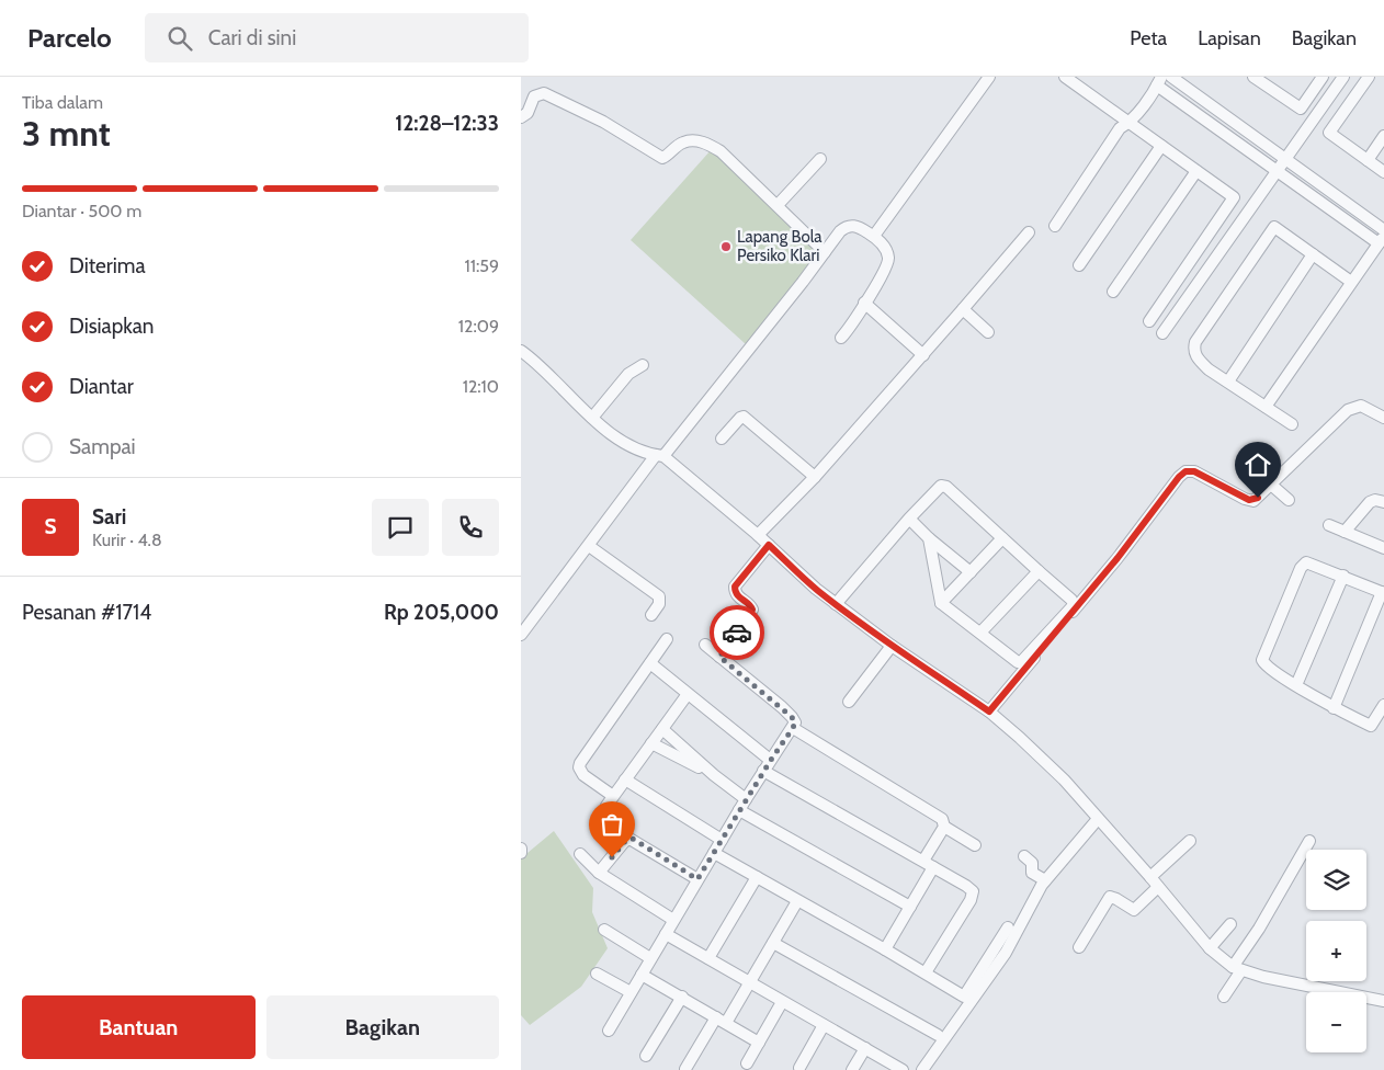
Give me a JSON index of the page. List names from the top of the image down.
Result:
{
  "places": ["Lapang Bola Persiko Klari"],
  "page": {
    "header": "Parcelo",
    "search": "Cari di sini",
    "nav": ["Peta", "Lapisan", "Bagikan"],
    "heading": ["3 mnt", "Tiba dalam", "12:28–12:33"],
    "panel": [
      "Sari",
      "Kurir · 4.8",
      "Pesanan #1714",
      "Rp 205,000"
    ],
    "bar": "Diantar · 500 m",
    "list": [
      ["Diterima", "11:59"],
      ["Disiapkan", "12:09"],
      ["Diantar", "12:10"],
      "Sampai"
    ],
    "round": "S",
    "map_buttons": ["+", "−"],
    "buttons": ["Bantuan", "Bagikan"]
  }
}
